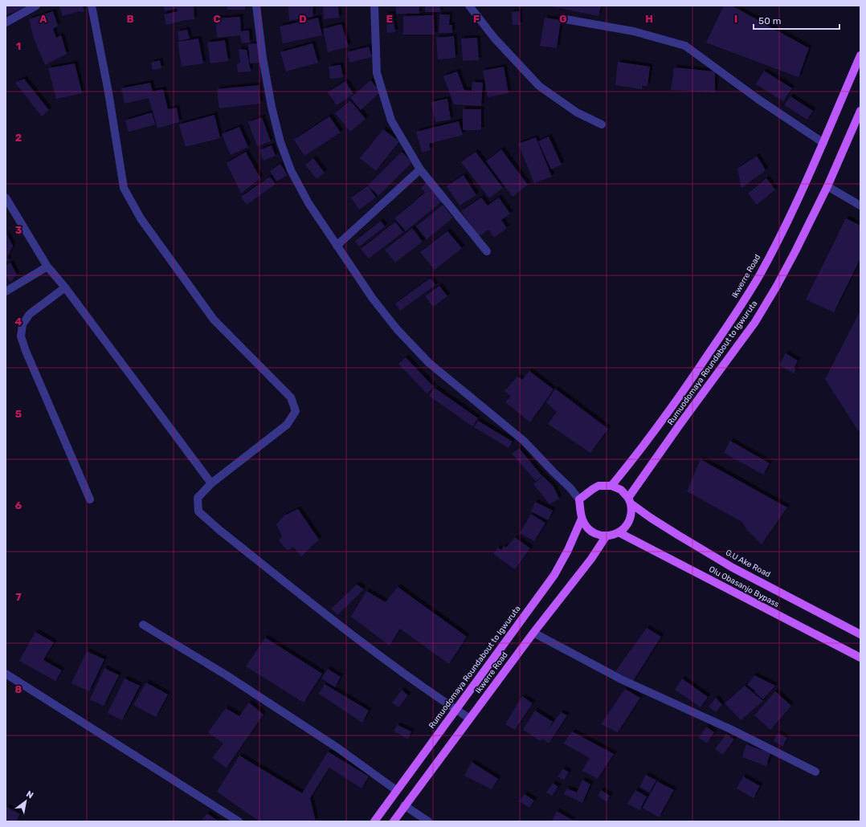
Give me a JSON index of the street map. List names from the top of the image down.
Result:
{
  "streets": {
    "main road": [
      "Ikwerre Road",
      "Rumuodomaya Roundabout to Igwuruta",
      "G.U Ake Road",
      "Olu Obasanjo Bypass"
    ]
  },
  "crossings": [
    ["Ikwerre Road", "Rumuodomaya Roundabout to Igwuruta"],
    ["Ikwerre Road", "G.U Ake Road"],
    ["Ikwerre Road", "Olu Obasanjo Bypass"],
    ["Rumuodomaya Roundabout to Igwuruta", "G.U Ake Road"],
    ["Rumuodomaya Roundabout to Igwuruta", "Olu Obasanjo Bypass"],
    ["G.U Ake Road", "Olu Obasanjo Bypass"]
  ],
  "scale_bar": "50 m",
  "north": "top right",
  "grid": {
    "columns": [
      "A",
      "B",
      "C",
      "D",
      "E",
      "F",
      "G",
      "H",
      "I"
    ],
    "rows": [
      "1",
      "2",
      "3",
      "4",
      "5",
      "6",
      "7",
      "8"
    ]
  }
}
